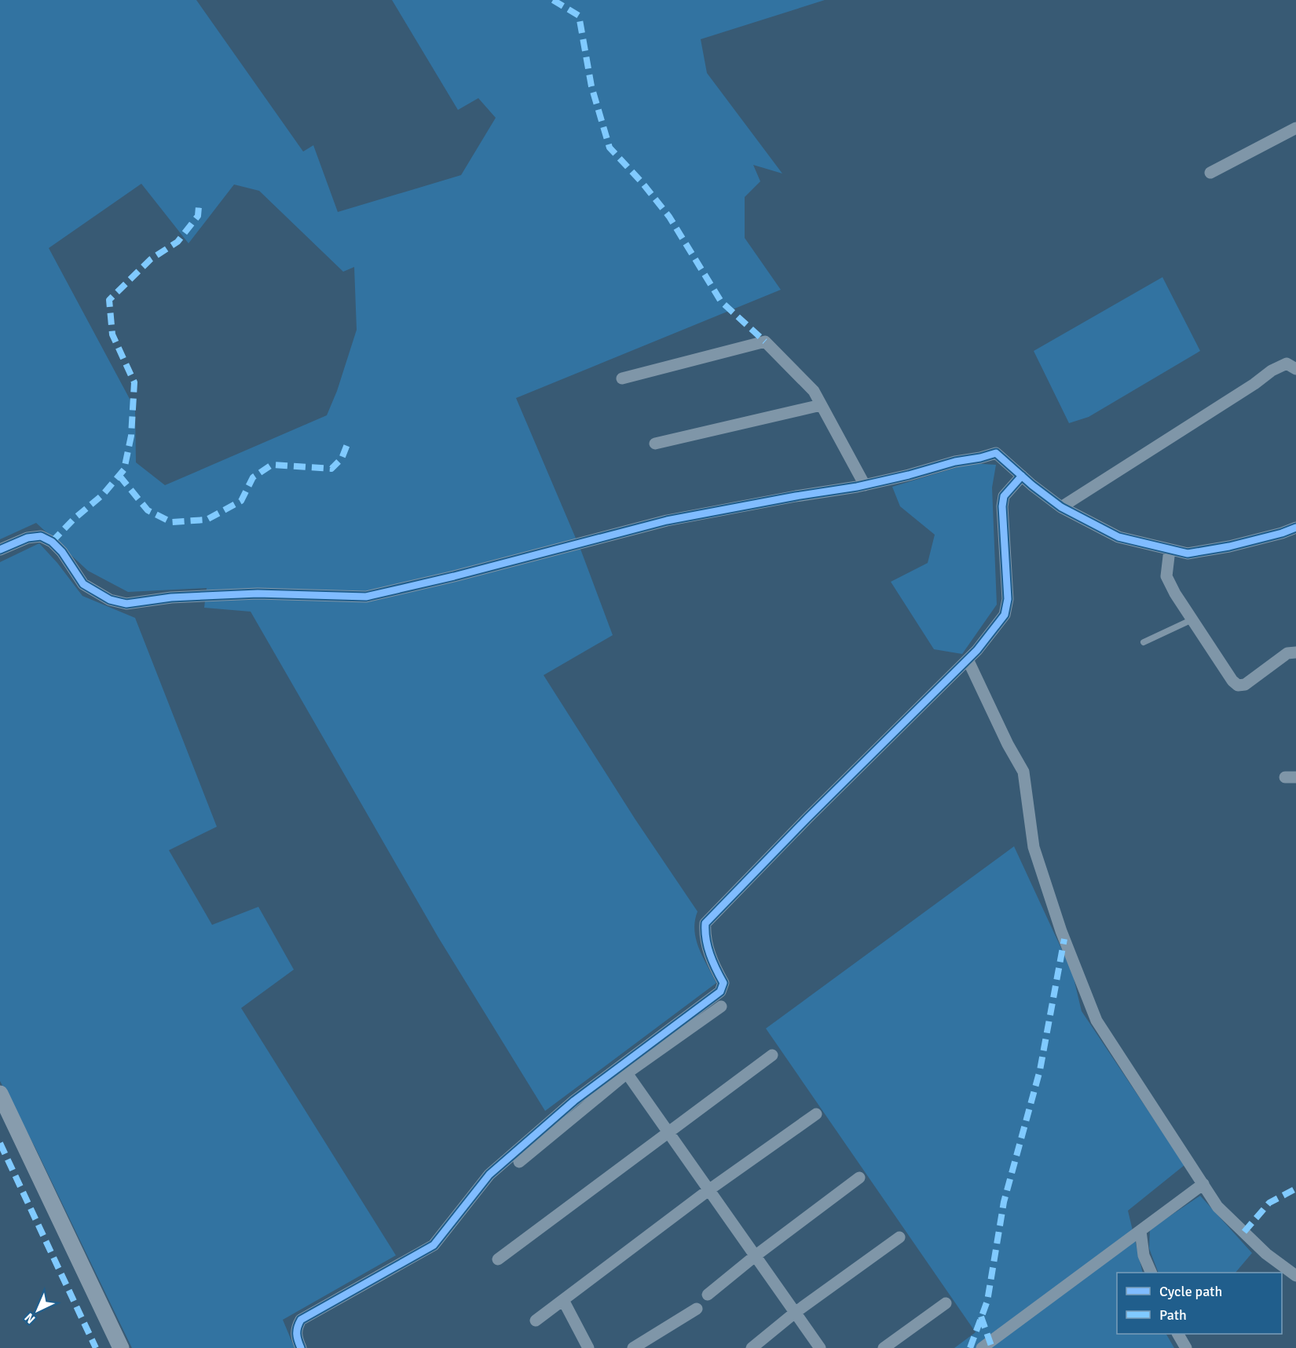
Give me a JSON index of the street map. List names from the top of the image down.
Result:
{
  "legend": ["Cycle path", "Path"],
  "north": "bottom left"
}
